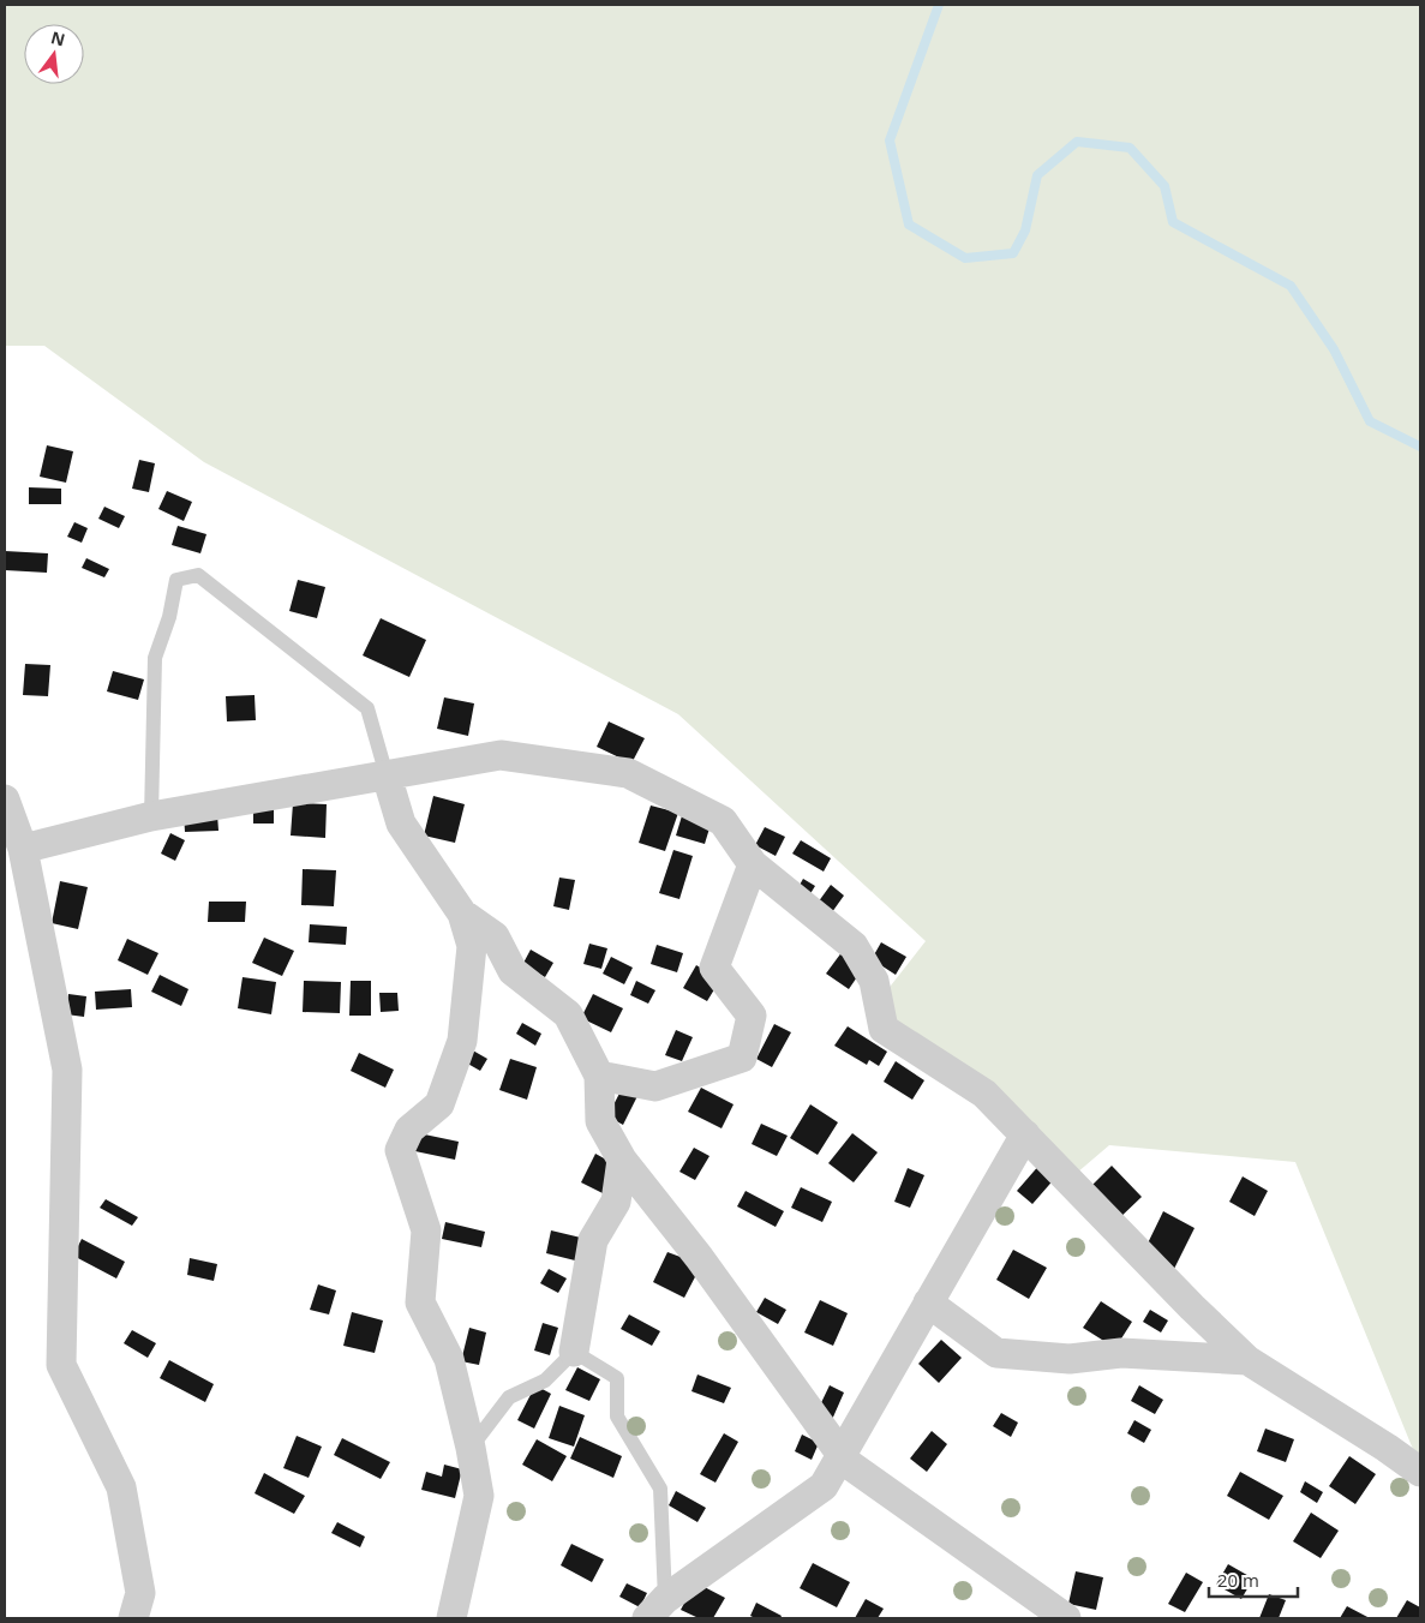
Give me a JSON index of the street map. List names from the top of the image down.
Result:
{
  "scale_bar": "20 m",
  "north": "top"
}
